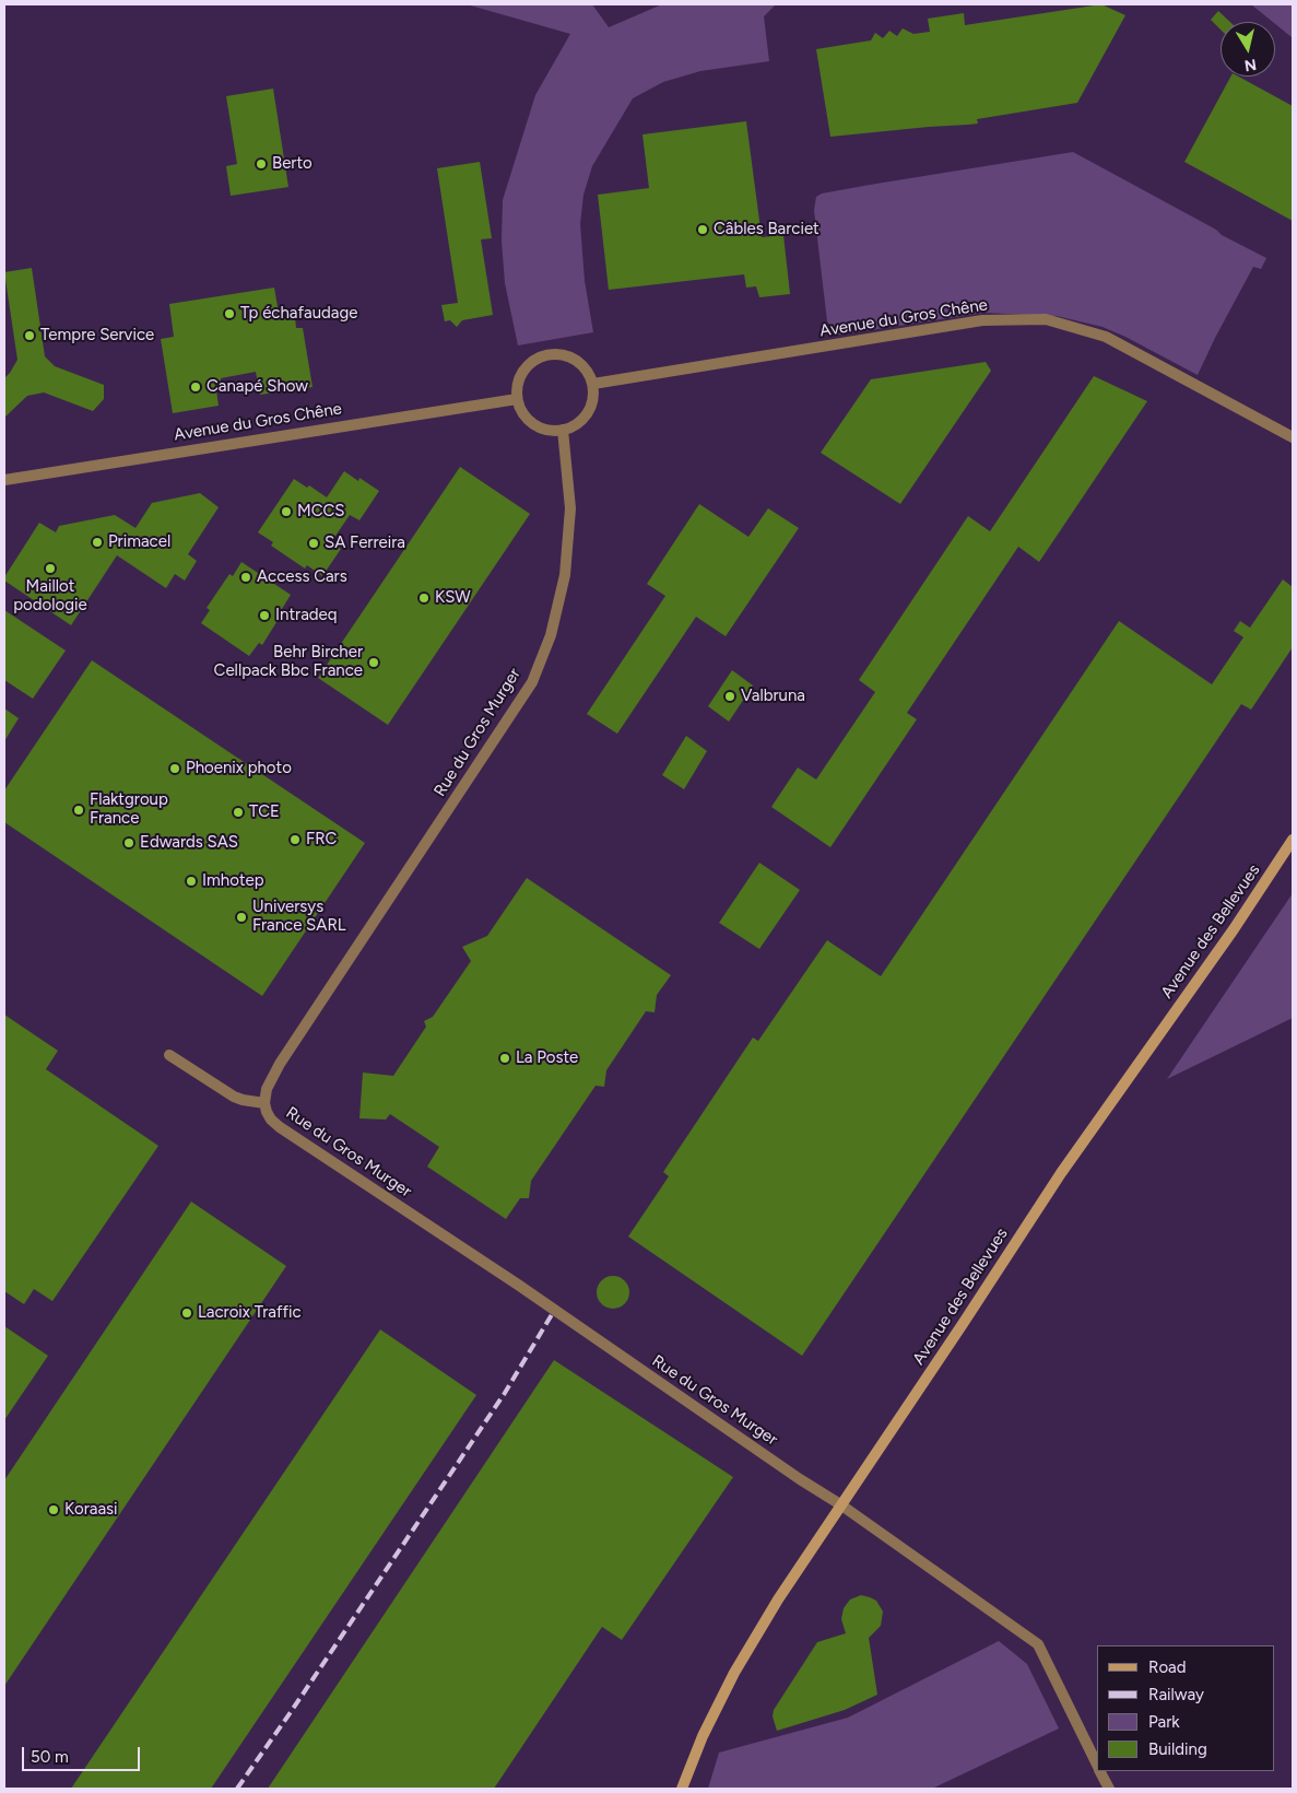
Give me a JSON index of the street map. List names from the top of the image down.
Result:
{
  "streets": {
    "street": ["Avenue du Gros Chêne", "Rue du Gros Murger", "Avenue des Bellevues"]
  },
  "crossings": [
    ["Avenue du Gros Chêne", "Rue du Gros Murger"],
    ["Rue du Gros Murger", "Avenue des Bellevues"]
  ],
  "places": [
    "Berto",
    "Câbles Barciet",
    "Tp échafaudage",
    "Tempre Service",
    "Canapé Show",
    "MCCS",
    "Primacel",
    "SA Ferreira",
    "Maillot podologie",
    "Access Cars",
    "KSW",
    "Intradeq",
    "Behr Bircher Cellpack Bbc France",
    "Valbruna",
    "Phoenix photo",
    "Flaktgroup France",
    "TCE",
    "FRC",
    "Edwards SAS",
    "Imhotep",
    "Universys France SARL",
    "La Poste",
    "Lacroix Traffic",
    "Koraasi"
  ],
  "legend": [
    "Road",
    "Railway",
    "Park",
    "Building"
  ],
  "scale_bar": "50 m",
  "north": "bottom"
}
